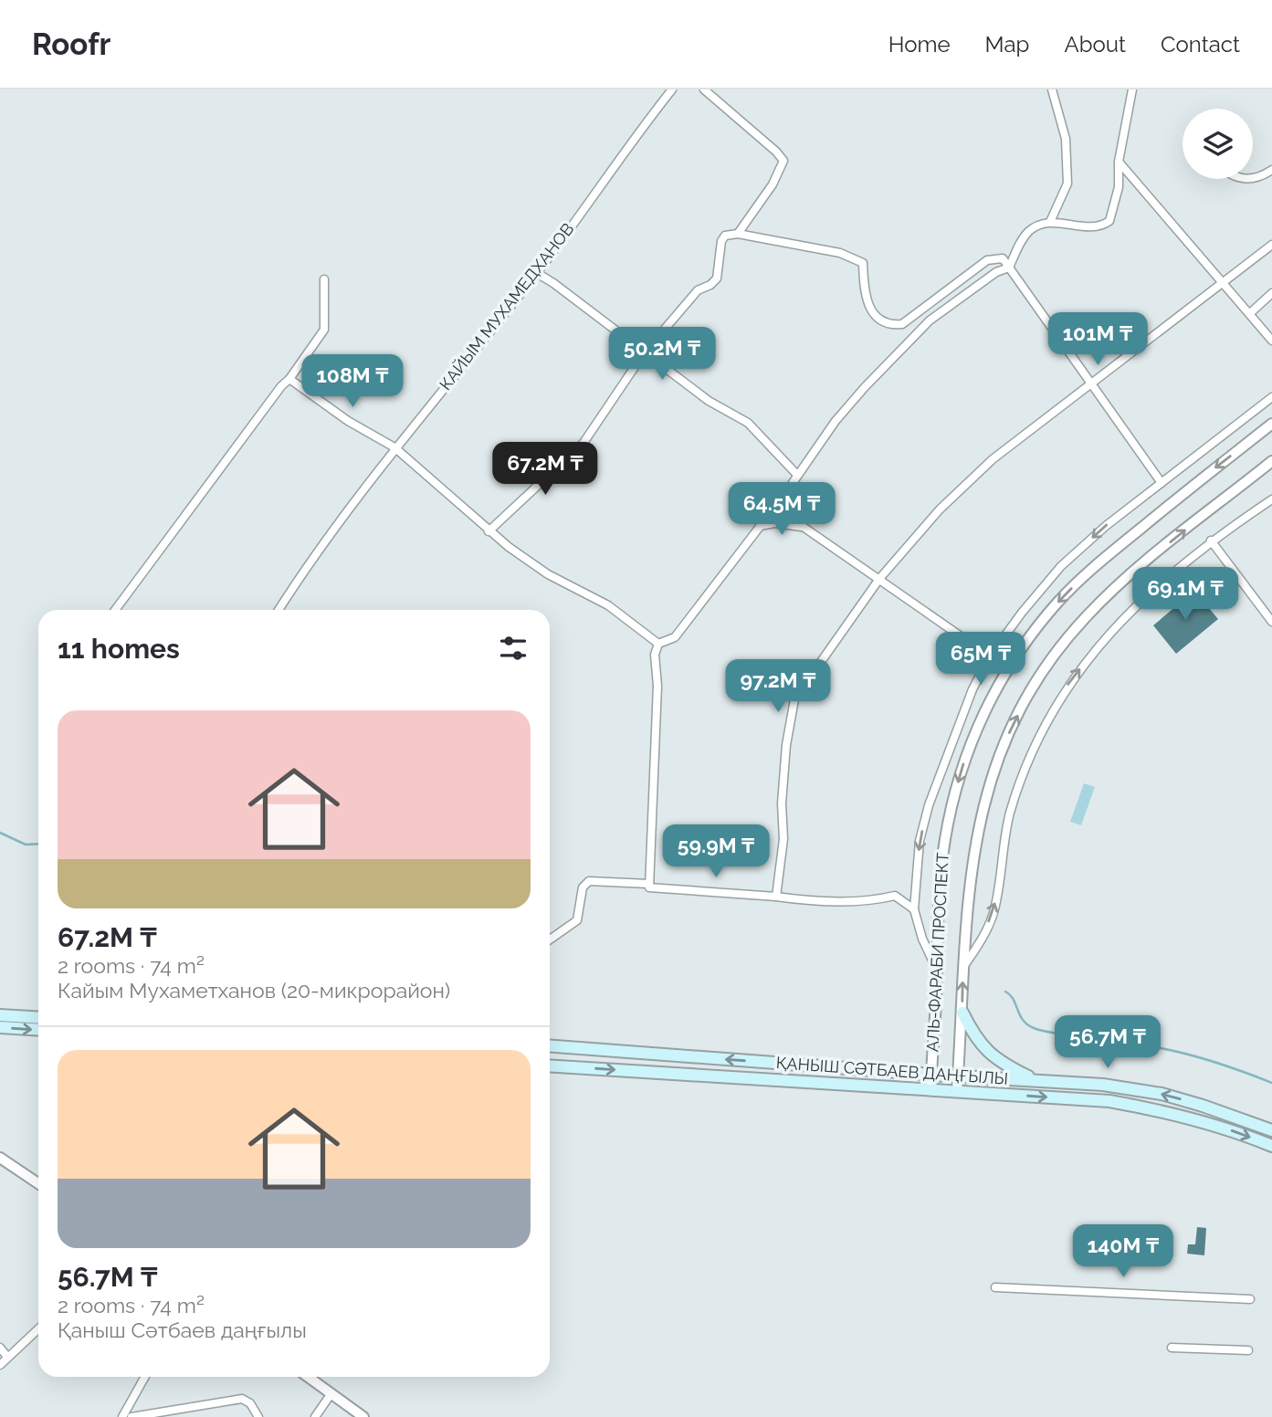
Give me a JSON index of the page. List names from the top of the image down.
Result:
{
  "streets": {
    "main road": ["ҚАНЫШ СӘТБАЕВ ДАҢҒЫЛЫ"],
    "street": ["КАЙЫМ МУХАМЕДХАНОВ", "АЛЬ-ФАРАБИ ПРОСПЕКТ"]
  },
  "crossings": [
    ["АЛЬ-ФАРАБИ ПРОСПЕКТ", "ҚАНЫШ СӘТБАЕВ ДАҢҒЫЛЫ"]
  ],
  "page": {
    "header": "Roofr",
    "nav": [
      "Home",
      "Map",
      "About",
      "Contact"
    ],
    "price": [
      "101M ₸",
      "50.2M ₸",
      "108M ₸",
      "67.2M ₸",
      "64.5M ₸",
      "69.1M ₸",
      "65M ₸",
      "97.2M ₸",
      "59.9M ₸",
      "56.7M ₸",
      "140M ₸"
    ],
    "heading": "11 homes",
    "list": [
      {
        "name": "67.2M ₸",
        "note": "2 rooms · 74 m² · Кайым Мухаметханов (20-микрорайон)"
      },
      {
        "name": "56.7M ₸",
        "note": "2 rooms · 74 m² · Қаныш Сәтбаев даңғылы"
      }
    ]
  }
}
